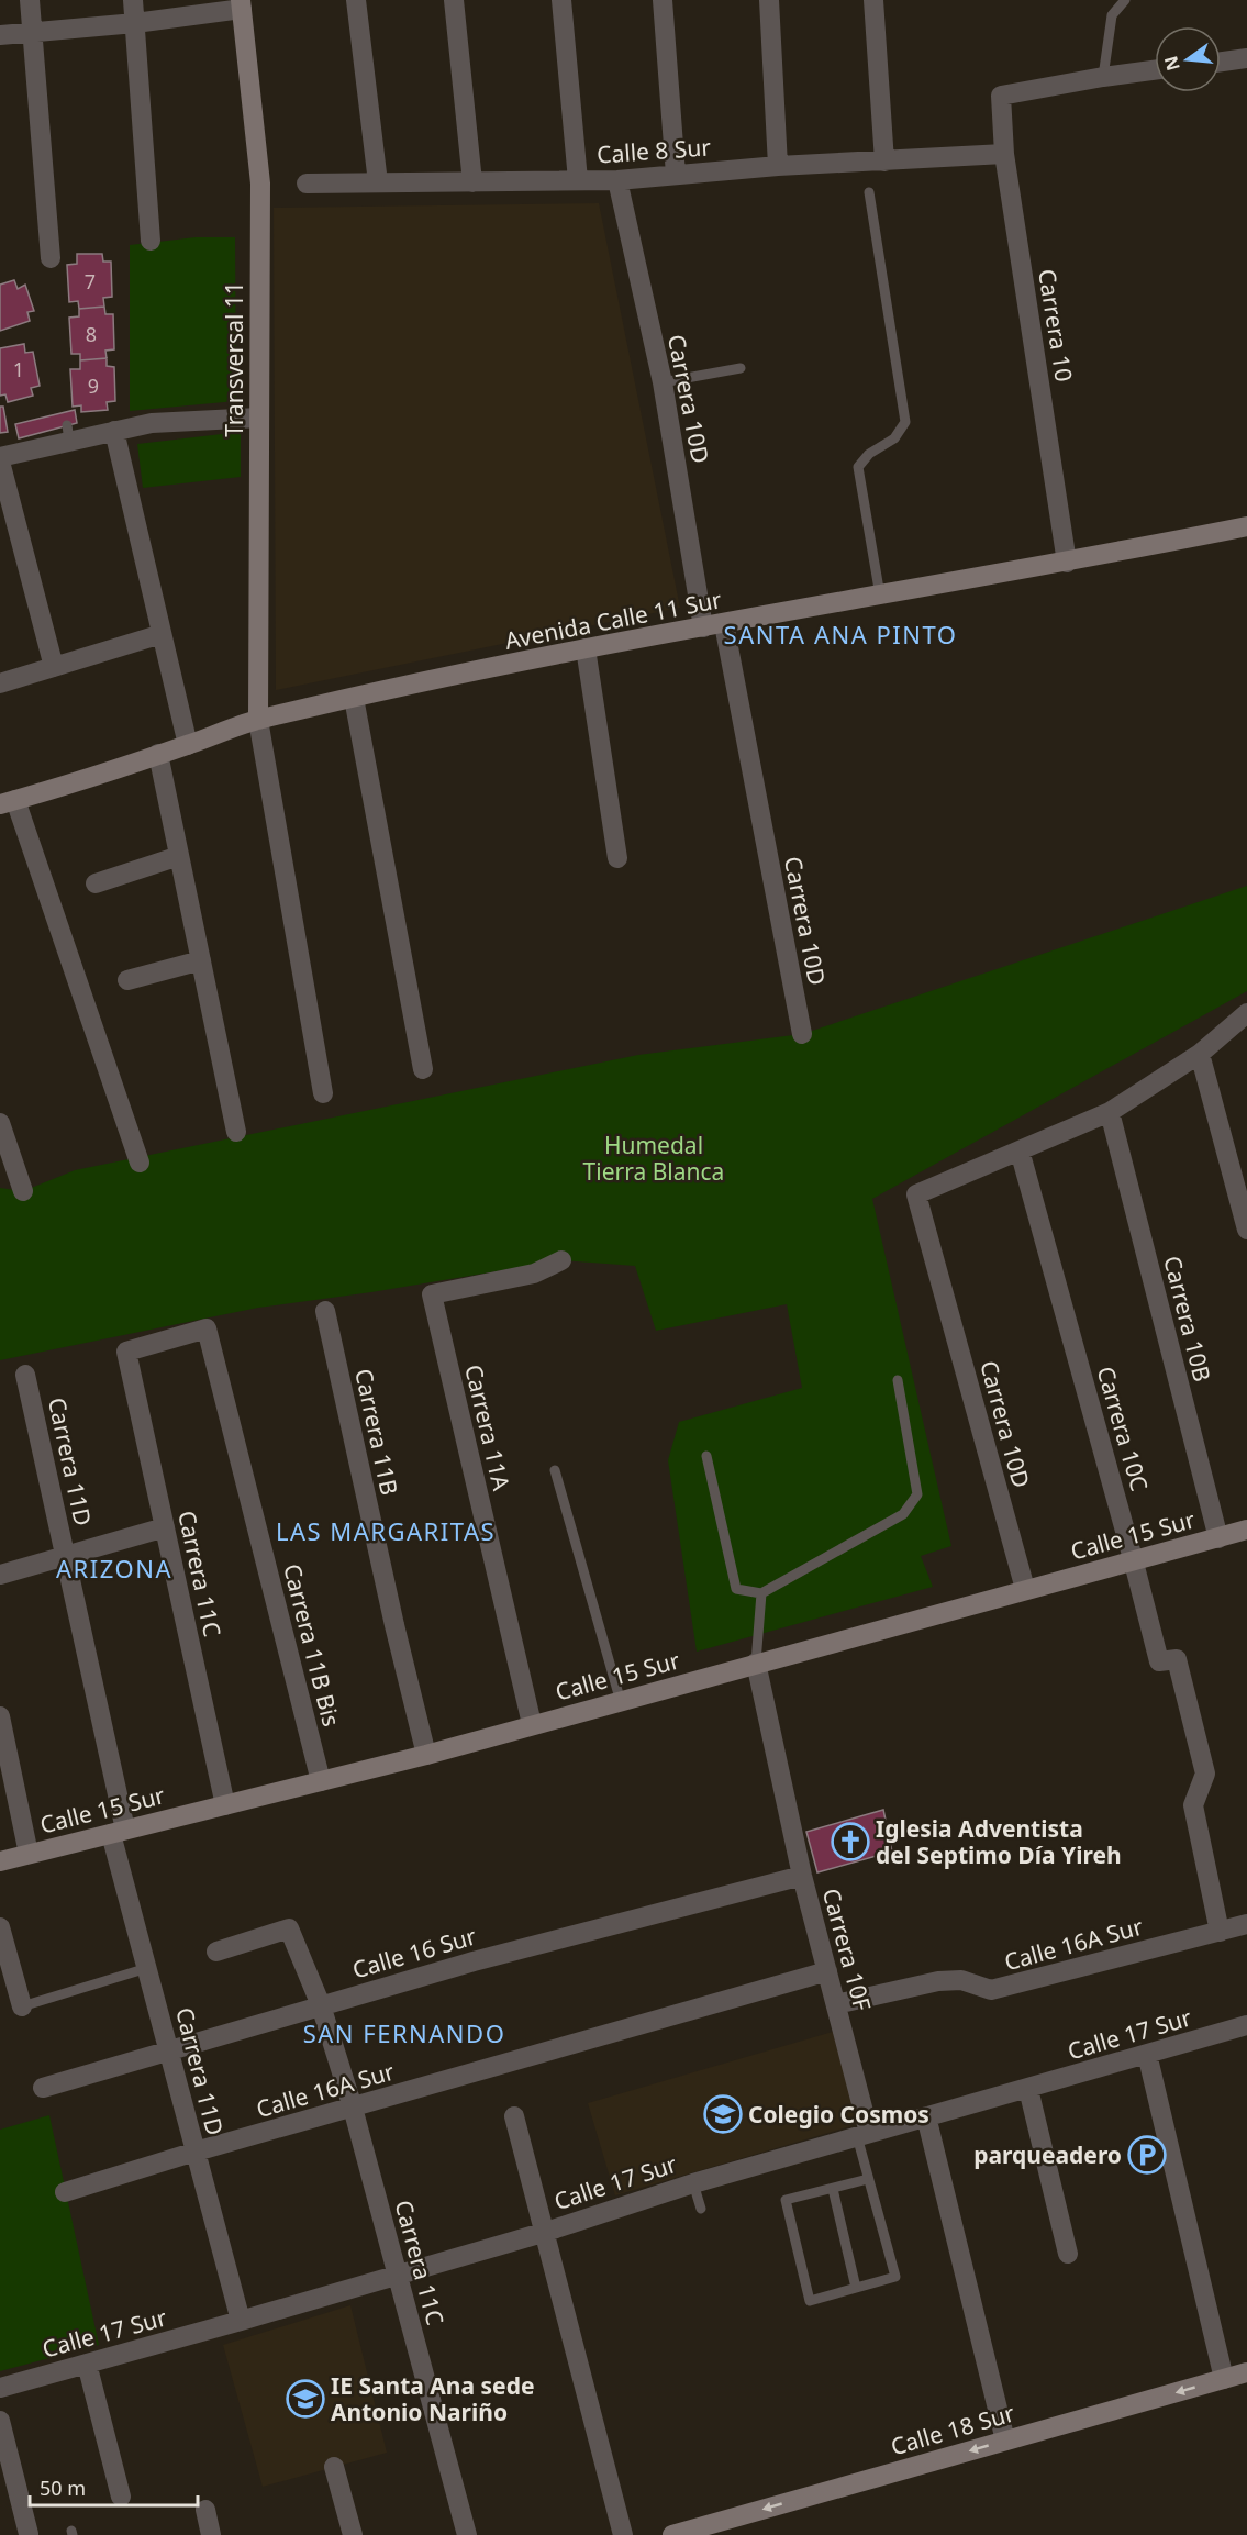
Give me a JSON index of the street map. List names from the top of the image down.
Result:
{
  "streets": {
    "street": [
      "Calle 8 Sur",
      "Carrera 10",
      "Transversal 11",
      "Carrera 10D",
      "Avenida Calle 11 Sur",
      "Carrera 10B",
      "Carrera 11A",
      "Carrera 10C",
      "Carrera 11B",
      "Carrera 11D",
      "Calle 15 Sur",
      "Carrera 11C",
      "Carrera 11B Bis",
      "Calle 16A Sur",
      "Carrera 10F",
      "Calle 16 Sur",
      "Calle 17 Sur",
      "Calle 18 Sur"
    ]
  },
  "crossings": [
    ["Calle 8 Sur", "Carrera 10"],
    ["Calle 8 Sur", "Carrera 10D"],
    ["Carrera 10", "Avenida Calle 11 Sur"],
    ["Transversal 11", "Avenida Calle 11 Sur"],
    ["Carrera 10D", "Avenida Calle 11 Sur"],
    ["Carrera 10D", "Carrera 10C"],
    ["Carrera 10D", "Calle 15 Sur"],
    ["Carrera 10B", "Calle 15 Sur"],
    ["Carrera 11A", "Calle 15 Sur"],
    ["Carrera 10C", "Calle 15 Sur"],
    ["Carrera 10C", "Calle 16A Sur"],
    ["Carrera 11B", "Calle 15 Sur"],
    ["Carrera 11D", "Calle 15 Sur"],
    ["Carrera 11D", "Calle 16A Sur"],
    ["Carrera 11D", "Calle 16 Sur"],
    ["Carrera 11D", "Calle 17 Sur"],
    ["Calle 15 Sur", "Carrera 11C"],
    ["Calle 15 Sur", "Carrera 11B Bis"],
    ["Calle 15 Sur", "Carrera 10F"],
    ["Carrera 11C", "Carrera 11B Bis"],
    ["Carrera 11C", "Calle 16A Sur"],
    ["Carrera 11C", "Calle 16 Sur"],
    ["Carrera 11C", "Calle 17 Sur"],
    ["Calle 16A Sur", "Carrera 10F"],
    ["Carrera 10F", "Calle 16 Sur"],
    ["Carrera 10F", "Calle 17 Sur"]
  ],
  "one_way": ["Calle 18 Sur"],
  "districts": [
    "SANTA ANA PINTO",
    "LAS MARGARITAS",
    "ARIZONA",
    "SAN FERNANDO"
  ],
  "parks": ["Humedal Tierra Blanca"],
  "places": {
    "church": ["Iglesia Adventista del Septimo Día Yireh"],
    "school or university": ["Colegio Cosmos", "IE Santa Ana sede Antonio Nariño"],
    "parking": ["parqueadero"]
  },
  "house_numbers": [
    "7",
    "8",
    "1",
    "9"
  ],
  "scale_bar": "50 m",
  "north": "left"
}
